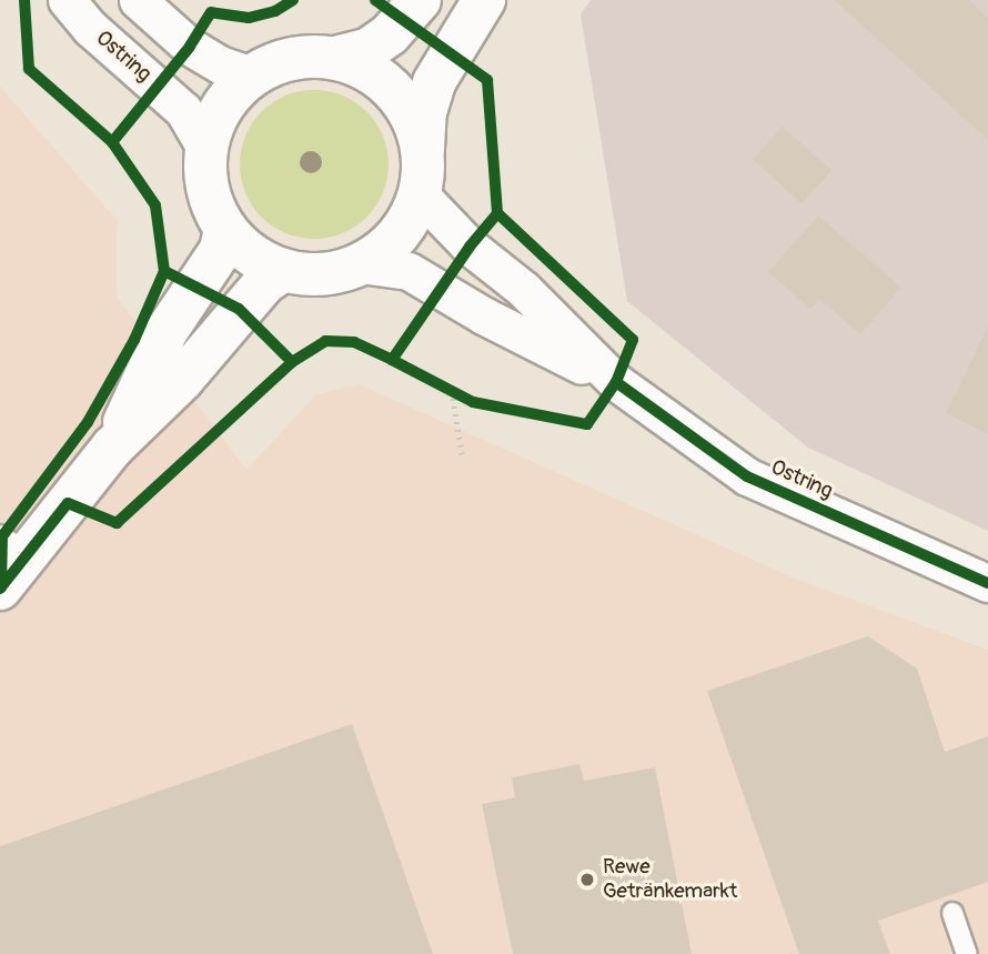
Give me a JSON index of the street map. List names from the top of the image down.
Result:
{
  "streets": {
    "street": ["Ostring"]
  },
  "places": ["Rewe Getränkemarkt"]
}
